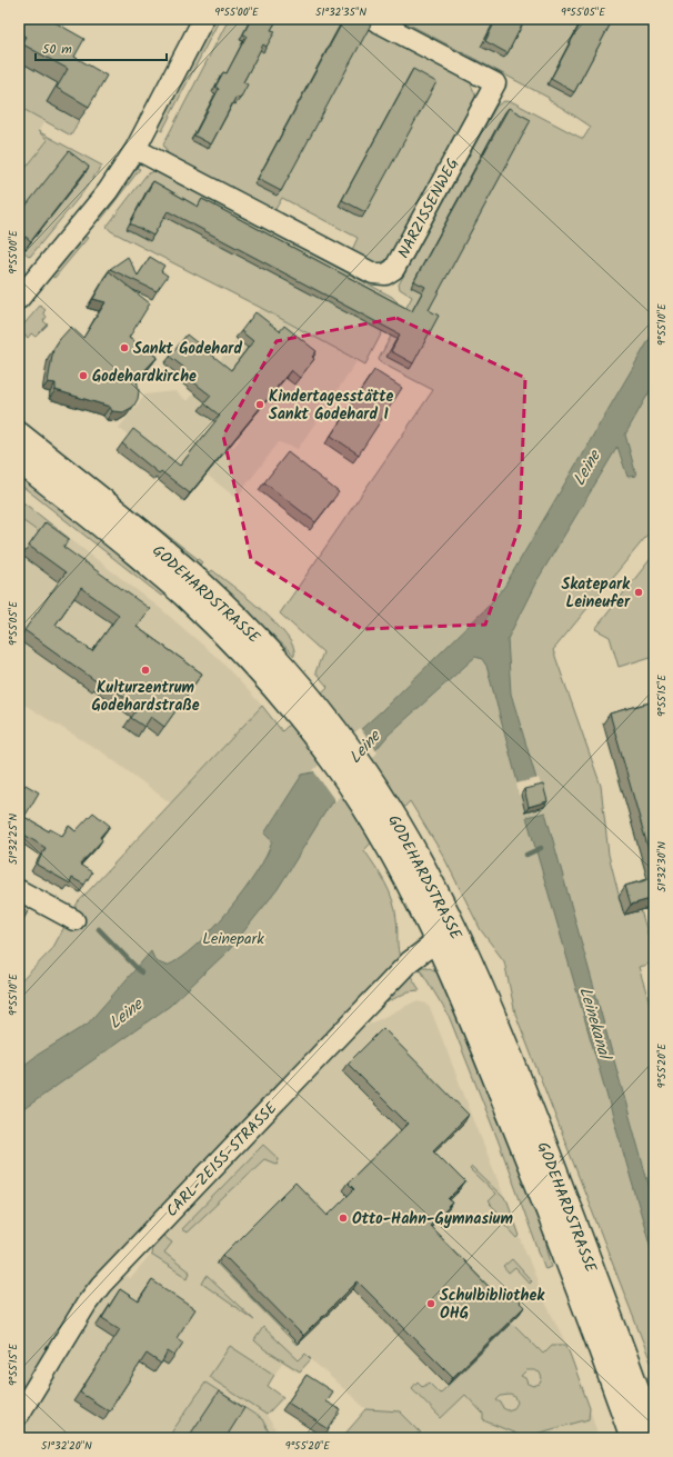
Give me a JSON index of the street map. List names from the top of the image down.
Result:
{
  "streets": {
    "street": ["NARZISSENWEG", "GODEHARDSTRASSE", "CARL-ZEISS-STRASSE"]
  },
  "crossings": [
    ["GODEHARDSTRASSE", "CARL-ZEISS-STRASSE"]
  ],
  "water": ["Leine", "Leinekanal"],
  "parks": ["Leinepark"],
  "places": [
    "Sankt Godehard",
    "Godehardkirche",
    "Kindertagesstätte Sankt Godehard I",
    "Skatepark Leineufer",
    "Kulturzentrum Godehardstraße",
    "Otto-Hahn-Gymnasium",
    "Schulbibliothek OHG"
  ],
  "scale_bar": "50 m",
  "coordinates": [
    "9°55'00\"E",
    "51°32'35\"N",
    "9°55'05\"E",
    "9°55'10\"E",
    "9°55'15\"E",
    "51°32'25\"N",
    "51°32'30\"N",
    "9°55'20\"E",
    "51°32'20\"N"
  ]
}
